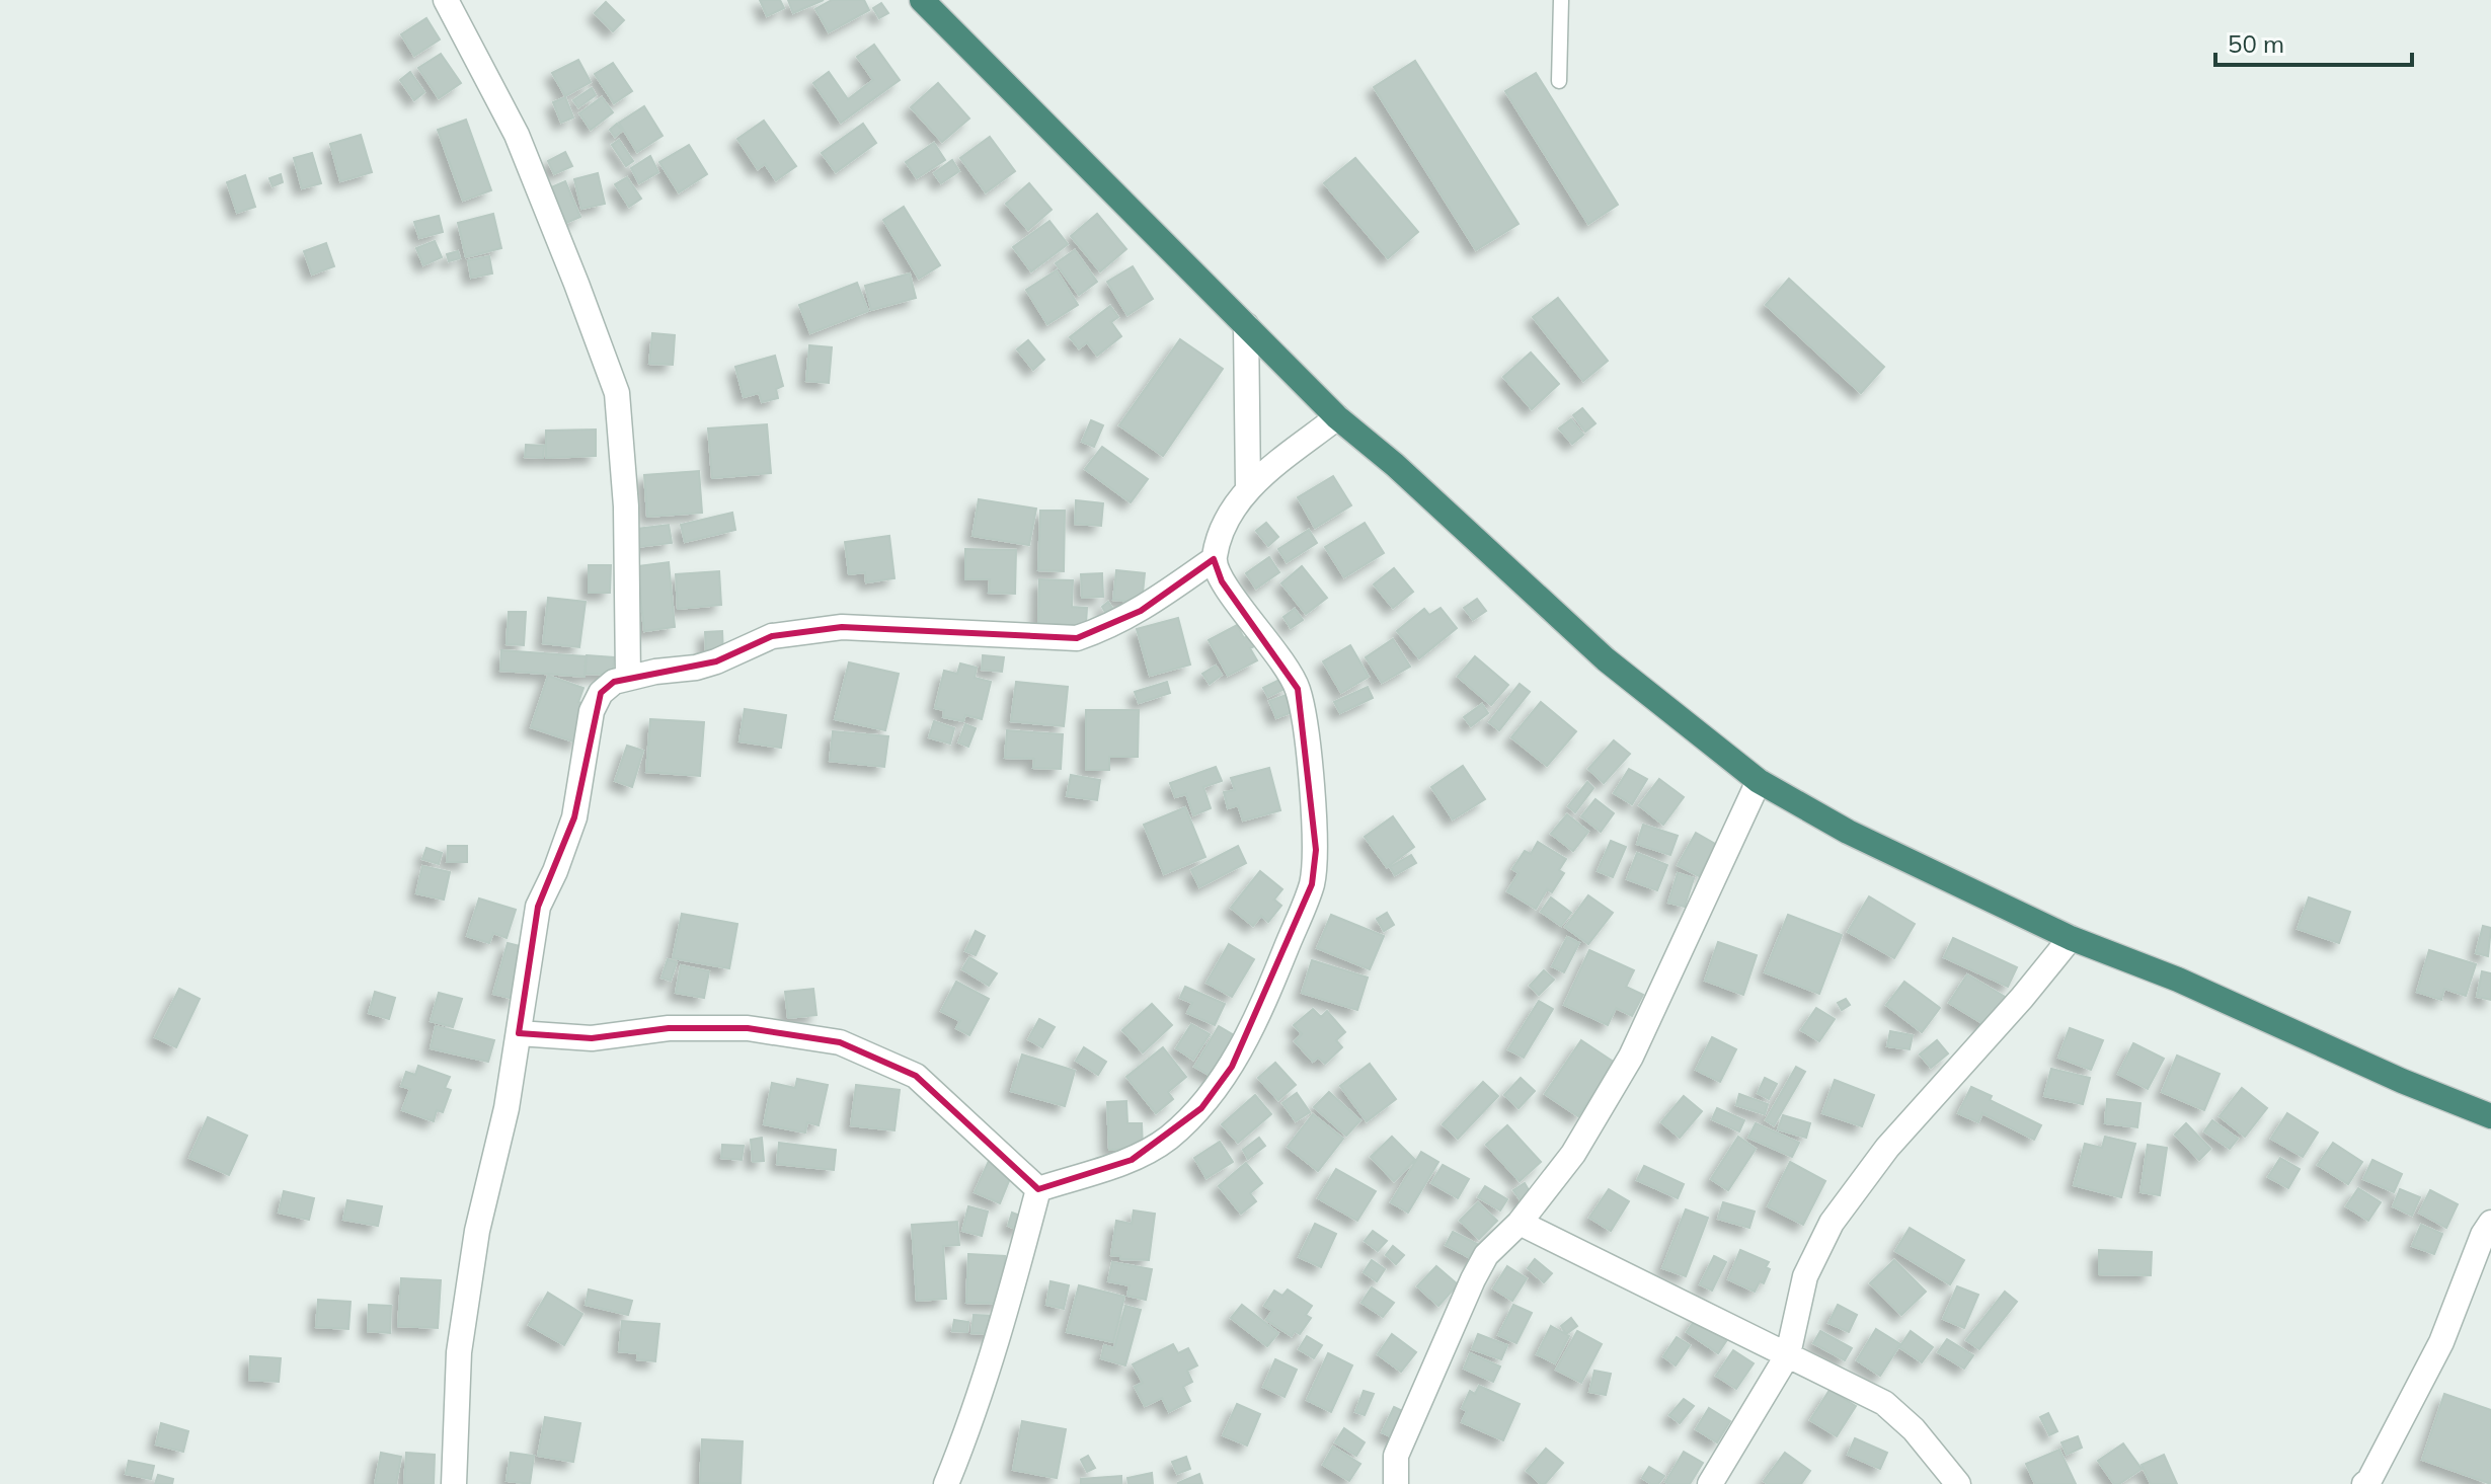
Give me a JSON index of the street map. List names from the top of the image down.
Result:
{
  "scale_bar": "50 m"
}
